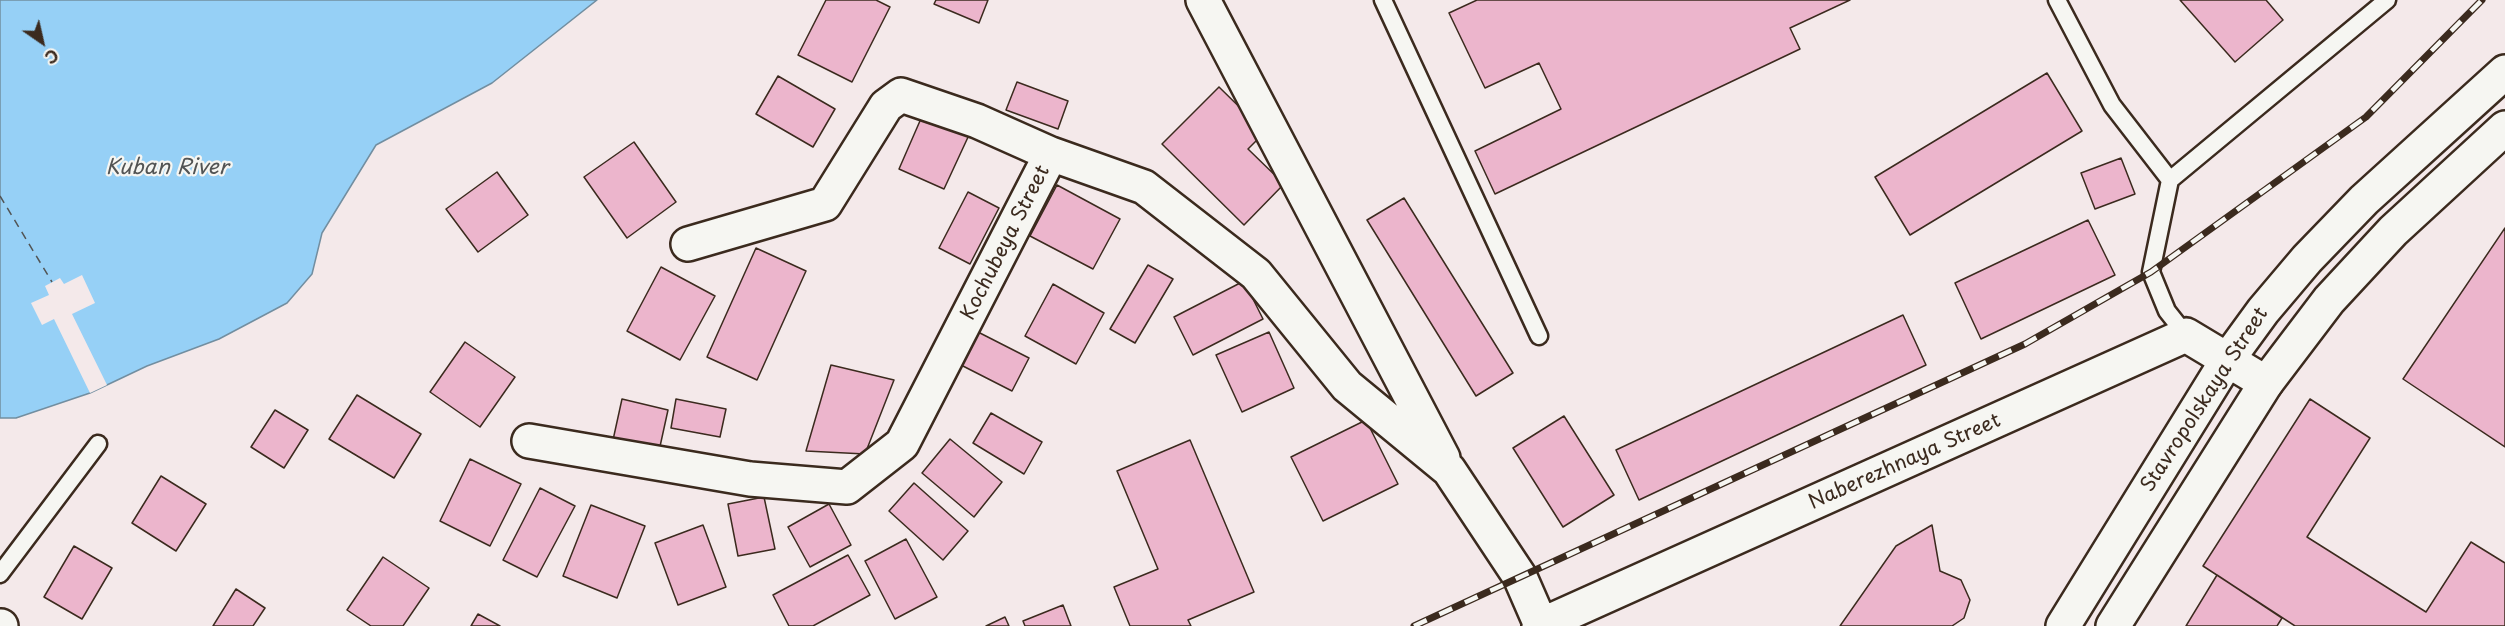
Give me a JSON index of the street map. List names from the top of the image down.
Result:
{
  "streets": {
    "street": ["Kochubeya Street", "Stavropolskaya Street", "Naberezhnaya Street"]
  },
  "crossings": [
    ["Kochubeya Street", "Naberezhnaya Street"]
  ],
  "water": ["Kuban River"],
  "north": "bottom right"
}
